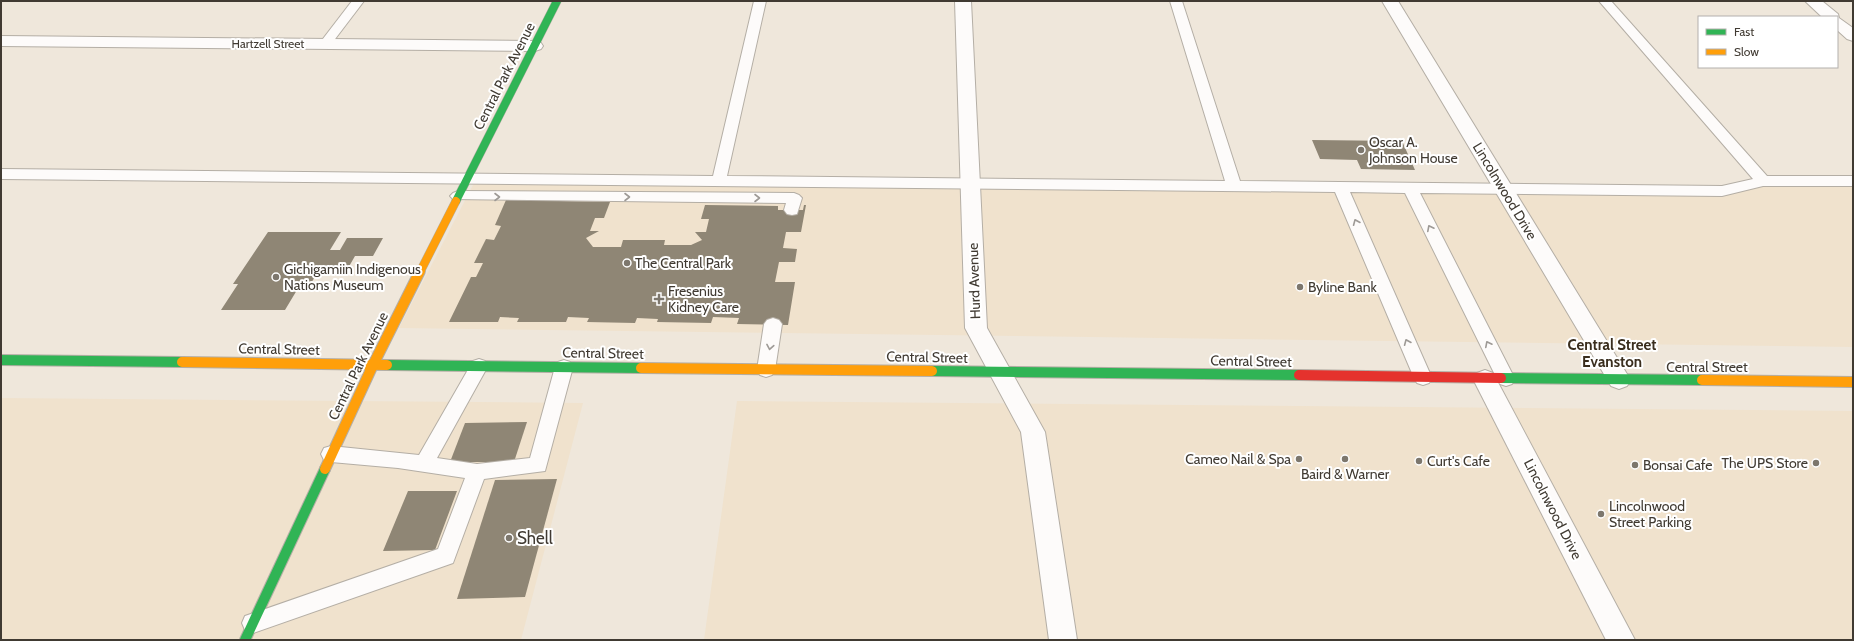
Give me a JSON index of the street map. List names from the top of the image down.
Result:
{
  "streets": {
    "main road": ["Central Park Avenue", "Central Street"],
    "street": ["Hartzell Street", "Lincolnwood Drive", "Hurd Avenue"]
  },
  "crossings": [
    ["Hartzell Street", "Central Park Avenue"],
    ["Central Park Avenue", "Central Street"],
    ["Lincolnwood Drive", "Central Street"],
    ["Hurd Avenue", "Central Street"]
  ],
  "districts": ["Central Street Evanston"],
  "places": {
    "other": [
      "Oscar A. Johnson House",
      "The Central Park",
      "Gichigamiin Indigenous Nations Museum",
      "Byline Bank",
      "Cameo Nail & Spa",
      "Baird & Warner",
      "Curt's Cafe",
      "The UPS Store",
      "Bonsai Cafe",
      "Lincolnwood Street Parking",
      "Shell"
    ],
    "health": ["Fresenius Kidney Care"]
  },
  "legend": ["Fast", "Slow"]
}
